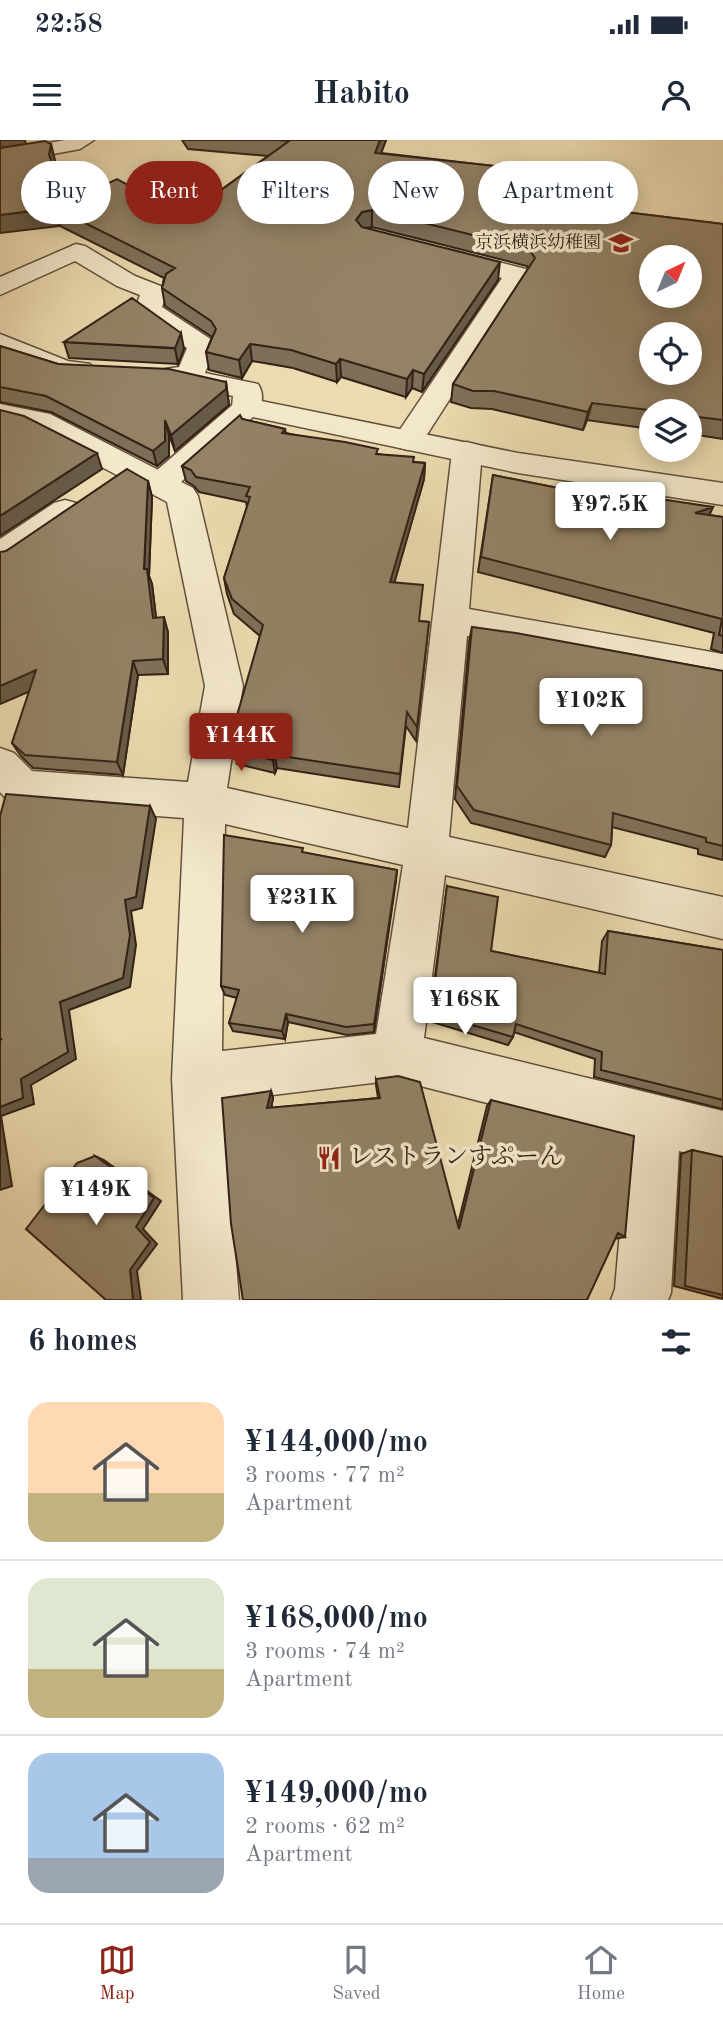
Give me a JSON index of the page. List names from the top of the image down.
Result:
{
  "places": {
    "school or university": ["京浜横浜幼稚園"],
    "restaurant": ["レストランすぷーん"]
  },
  "north": "top right",
  "page": {
    "status": "22:58",
    "header": "Habito",
    "chip": [
      "Buy",
      "Rent",
      "Filters",
      "New",
      "Apartment"
    ],
    "price": [
      "¥97.5K",
      "¥102K",
      "¥144K",
      "¥231K",
      "¥168K",
      "¥149K"
    ],
    "heading": "6 homes",
    "list": [
      {
        "name": "¥144,000/mo",
        "note": "3 rooms · 77 m² · Apartment"
      },
      {
        "name": "¥168,000/mo",
        "note": "3 rooms · 74 m² · Apartment"
      },
      {
        "name": "¥149,000/mo",
        "note": "2 rooms · 62 m² · Apartment"
      }
    ],
    "tabs": ["Map", "Saved", "Home"]
  }
}
